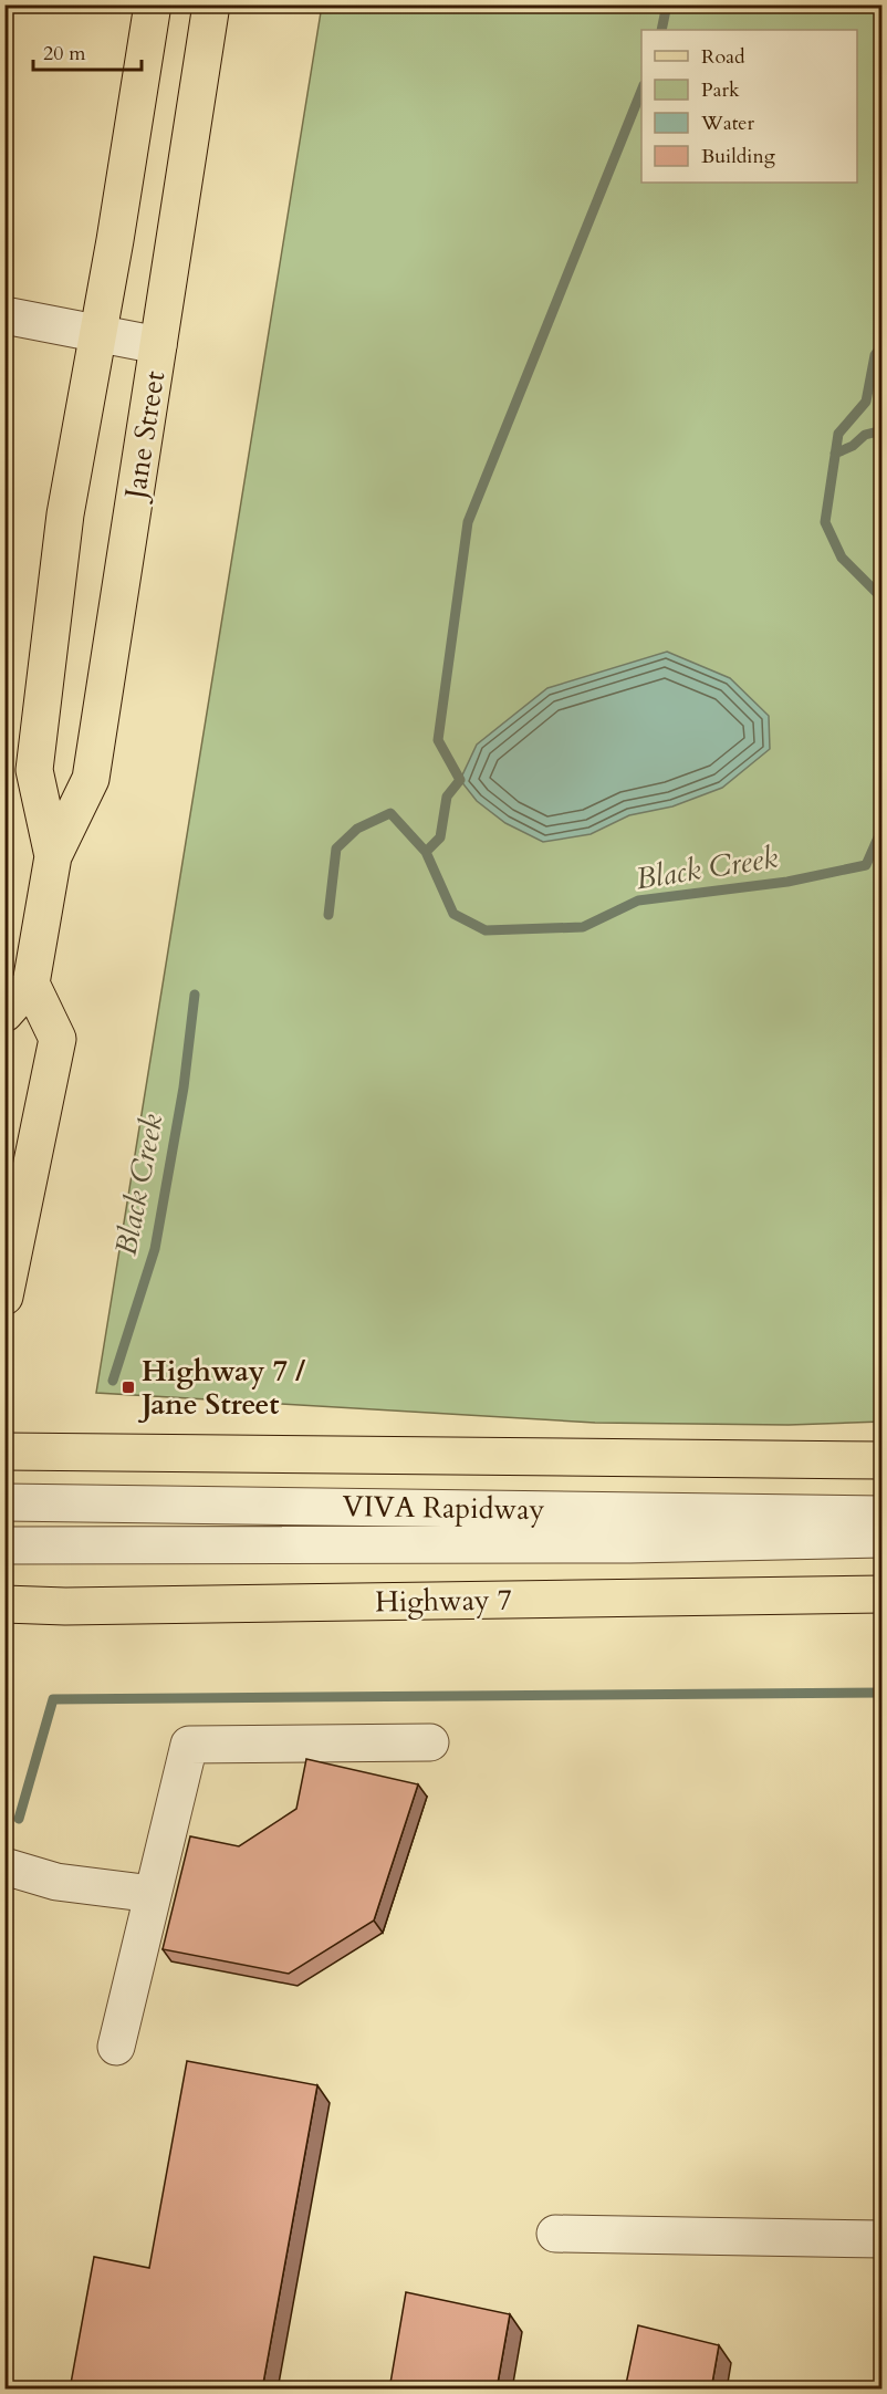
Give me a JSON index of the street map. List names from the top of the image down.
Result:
{
  "streets": {
    "main road": ["Jane Street", "Highway 7"],
    "street": ["VIVA Rapidway"]
  },
  "water": ["Black Creek"],
  "places": {
    "transit": ["Highway 7 / Jane Street"]
  },
  "legend": [
    "Road",
    "Park",
    "Water",
    "Building"
  ],
  "scale_bar": "20 m"
}
